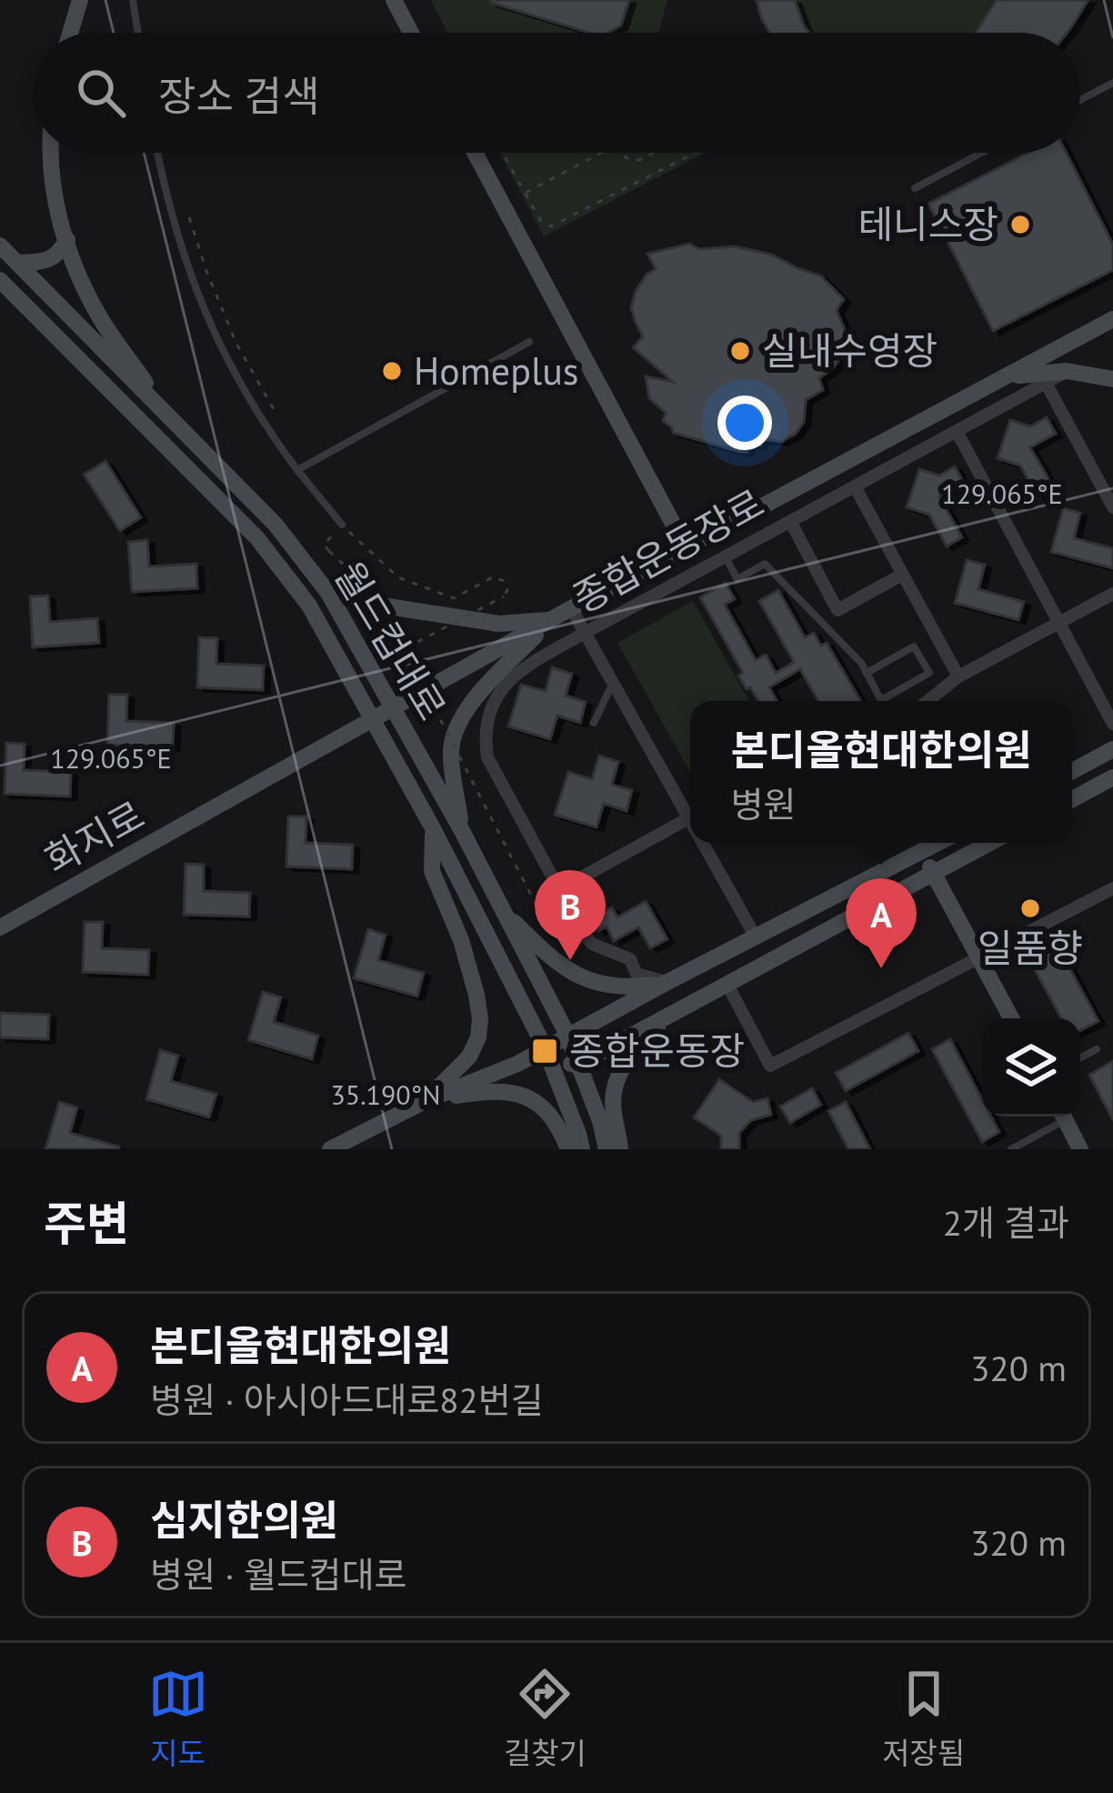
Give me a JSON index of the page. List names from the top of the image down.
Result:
{
  "streets": {
    "main road": ["종합운동장로", "월드컵대로", "화지로"]
  },
  "crossings": [
    ["종합운동장로", "월드컵대로"],
    ["종합운동장로", "화지로"],
    ["월드컵대로", "화지로"]
  ],
  "places": {
    "other": [
      "테니스장",
      "실내수영장",
      "Homeplus",
      "일품향"
    ],
    "transit": ["종합운동장"]
  },
  "page": {
    "search": "장소 검색",
    "popup": ["본디올현대한의원", "병원"],
    "pins": ["B", "A"],
    "heading": ["주변", "2개 결과"],
    "list": [
      {
        "mark": "A",
        "name": "본디올현대한의원",
        "note": "병원 · 아시아드대로82번길",
        "value": "320 m"
      },
      {
        "mark": "B",
        "name": "심지한의원",
        "note": "병원 · 월드컵대로",
        "value": "320 m"
      }
    ],
    "nav": ["지도", "길찾기", "저장됨"]
  },
  "coordinates": ["129.065°E", "35.190°N"]
}
